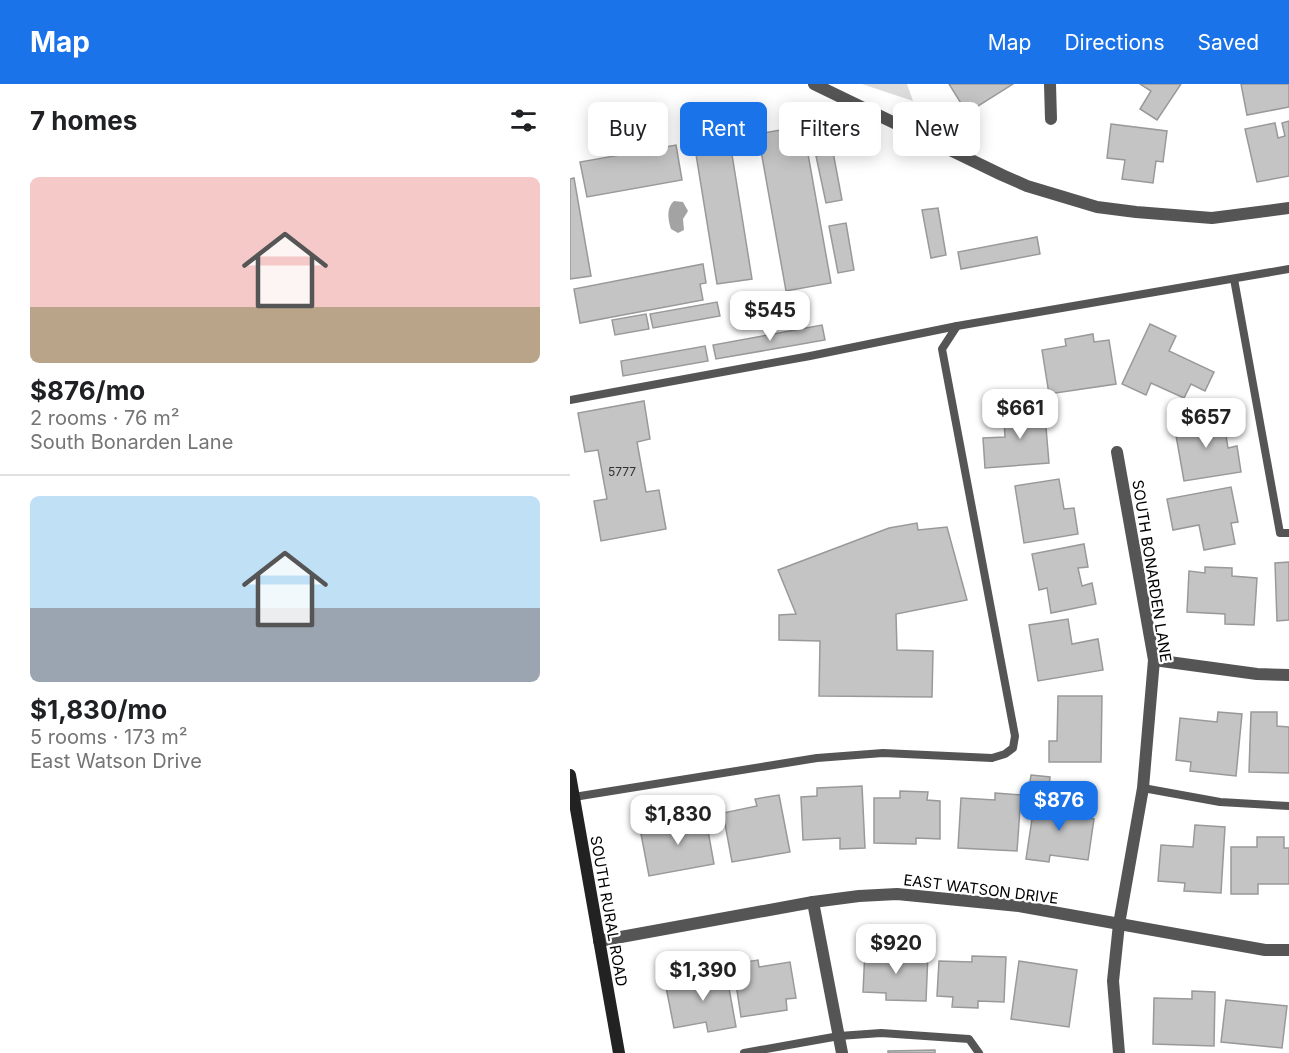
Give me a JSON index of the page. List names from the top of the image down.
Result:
{
  "streets": {
    "main road": ["SOUTH RURAL ROAD"],
    "street": ["SOUTH BONARDEN LANE", "EAST WATSON DRIVE"]
  },
  "crossings": [
    ["SOUTH BONARDEN LANE", "EAST WATSON DRIVE"],
    ["EAST WATSON DRIVE", "SOUTH RURAL ROAD"]
  ],
  "house_numbers": ["5777"],
  "page": {
    "header": "Map",
    "nav": ["Map", "Directions", "Saved"],
    "heading": "7 homes",
    "chip": [
      "Buy",
      "Rent",
      "Filters",
      "New"
    ],
    "list": [
      {
        "name": "$876/mo",
        "note": "2 rooms · 76 m² · South Bonarden Lane"
      },
      {
        "name": "$1,830/mo",
        "note": "5 rooms · 173 m² · East Watson Drive"
      }
    ],
    "price": [
      "$545",
      "$661",
      "$657",
      "$876",
      "$1,830",
      "$920",
      "$1,390"
    ]
  }
}
